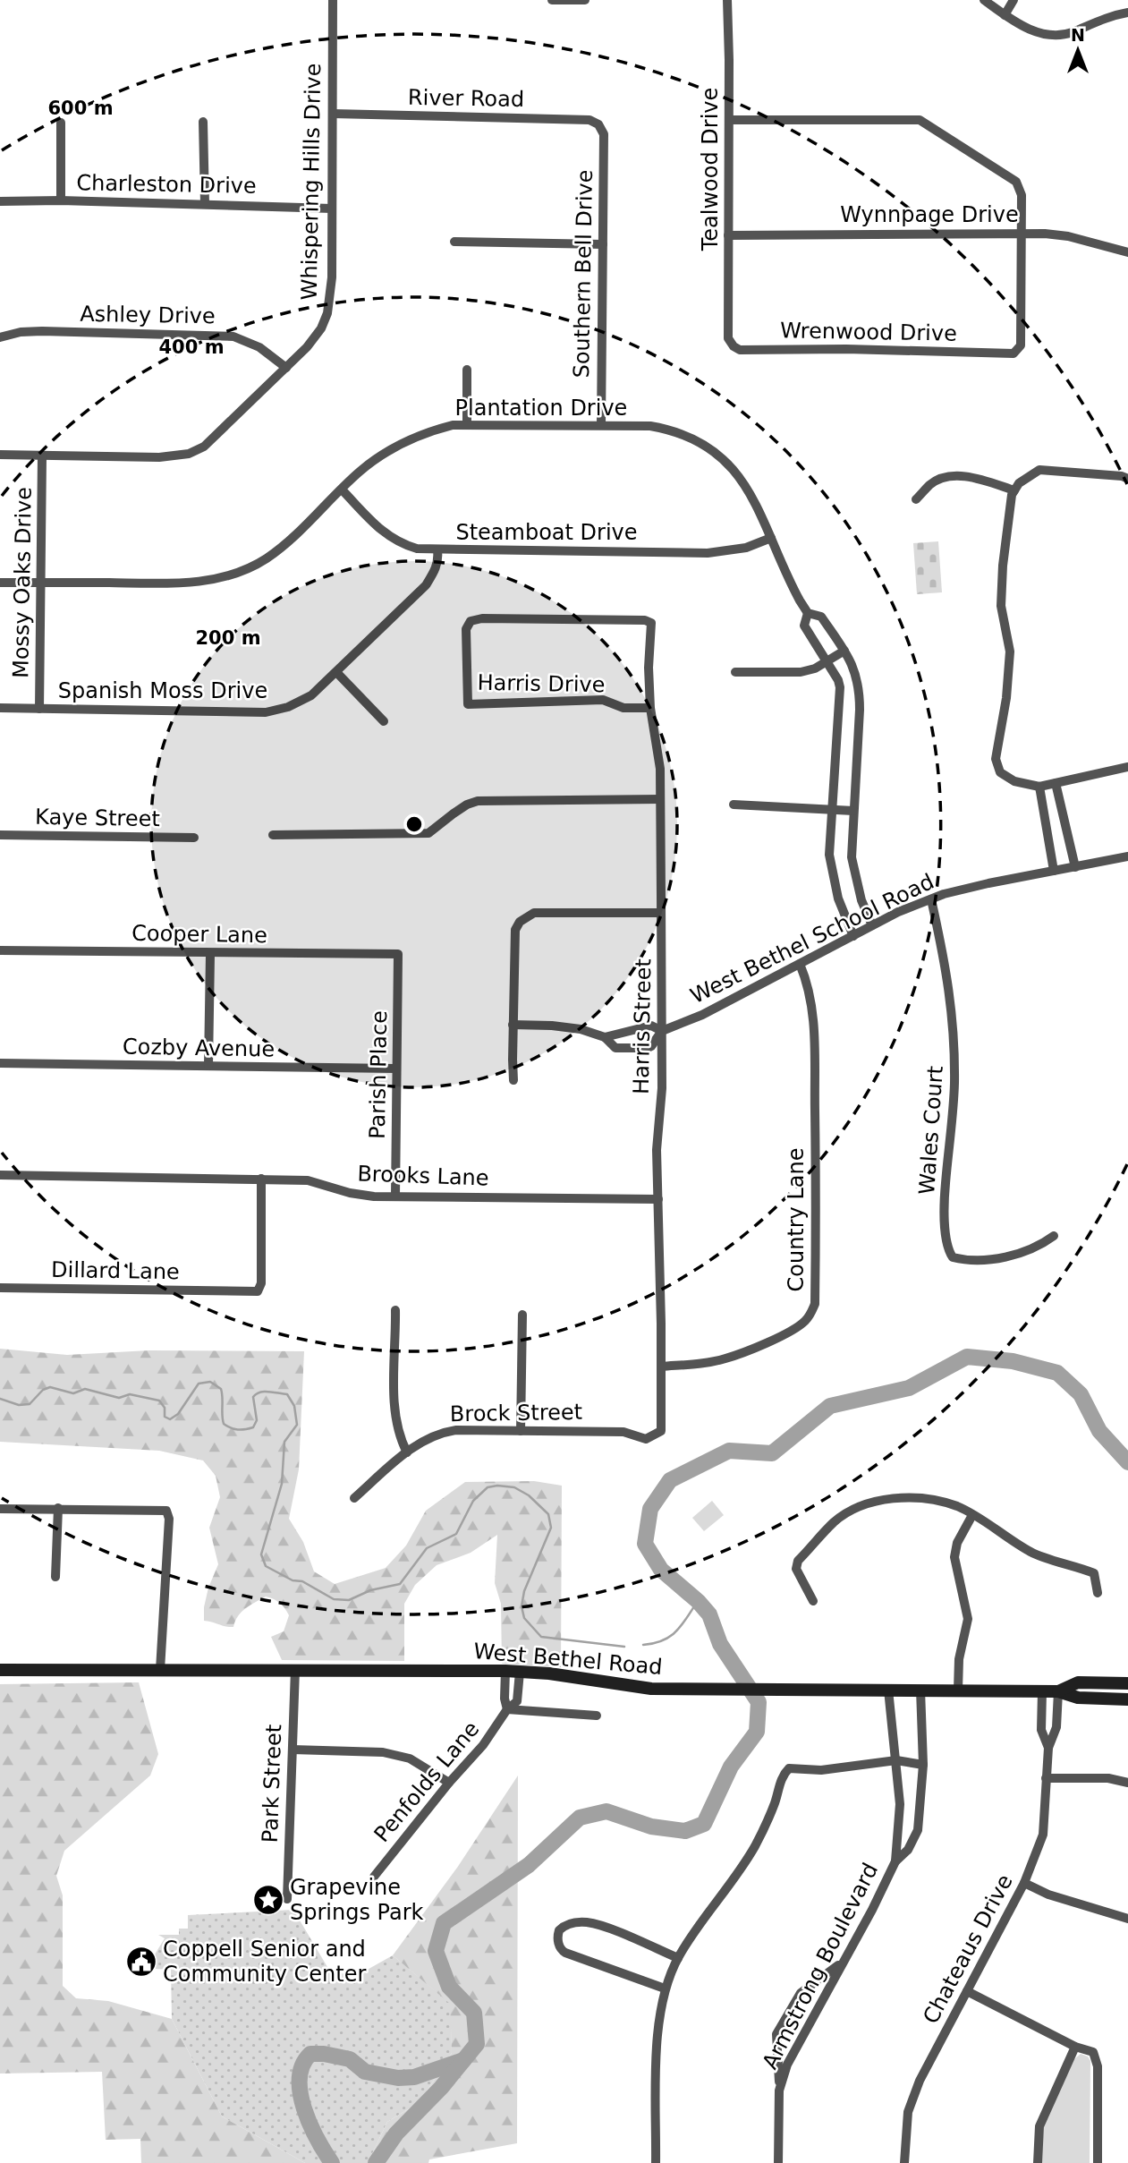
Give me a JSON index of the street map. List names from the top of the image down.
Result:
{
  "streets": {
    "main road": ["West Bethel Road"],
    "street": [
      "River Road",
      "Tealwood Drive",
      "Whispering Hills Drive",
      "Charleston Drive",
      "Wynnpage Drive",
      "Southern Bell Drive",
      "Ashley Drive",
      "Wrenwood Drive",
      "Plantation Drive",
      "Steamboat Drive",
      "Mossy Oaks Drive",
      "Harris Drive",
      "Spanish Moss Drive",
      "Kaye Street",
      "Cooper Lane",
      "West Bethel School Road",
      "Harris Street",
      "Cozby Avenue",
      "Parish Place",
      "Wales Court",
      "Brooks Lane",
      "Country Lane",
      "Dillard Lane",
      "Brock Street",
      "Penfolds Lane",
      "Park Street",
      "Chateaus Drive",
      "Armstrong Boulevard"
    ]
  },
  "crossings": [
    ["River Road", "Whispering Hills Drive"],
    ["River Road", "Southern Bell Drive"],
    ["Tealwood Drive", "Wynnpage Drive"],
    ["Tealwood Drive", "Wrenwood Drive"],
    ["Whispering Hills Drive", "Charleston Drive"],
    ["Whispering Hills Drive", "Ashley Drive"],
    ["Whispering Hills Drive", "Mossy Oaks Drive"],
    ["Wynnpage Drive", "Wrenwood Drive"],
    ["Southern Bell Drive", "Plantation Drive"],
    ["Plantation Drive", "Steamboat Drive"],
    ["Plantation Drive", "Mossy Oaks Drive"],
    ["Plantation Drive", "West Bethel School Road"],
    ["Steamboat Drive", "Spanish Moss Drive"],
    ["Mossy Oaks Drive", "Spanish Moss Drive"],
    ["Harris Drive", "Harris Street"],
    ["Cooper Lane", "Parish Place"],
    ["West Bethel School Road", "Harris Street"],
    ["West Bethel School Road", "Wales Court"],
    ["West Bethel School Road", "Country Lane"],
    ["Harris Street", "Brooks Lane"],
    ["Harris Street", "Country Lane"],
    ["Harris Street", "Brock Street"],
    ["Cozby Avenue", "Parish Place"],
    ["Parish Place", "Brooks Lane"],
    ["Brooks Lane", "Dillard Lane"],
    ["West Bethel Road", "Penfolds Lane"],
    ["West Bethel Road", "Park Street"],
    ["West Bethel Road", "Chateaus Drive"],
    ["West Bethel Road", "Armstrong Boulevard"]
  ],
  "places": {
    "place": ["Grapevine Springs Park"],
    "public building": ["Coppell Senior and Community Center"]
  },
  "north": "top",
  "rings": ["600 m", "400 m", "200 m"]
}
